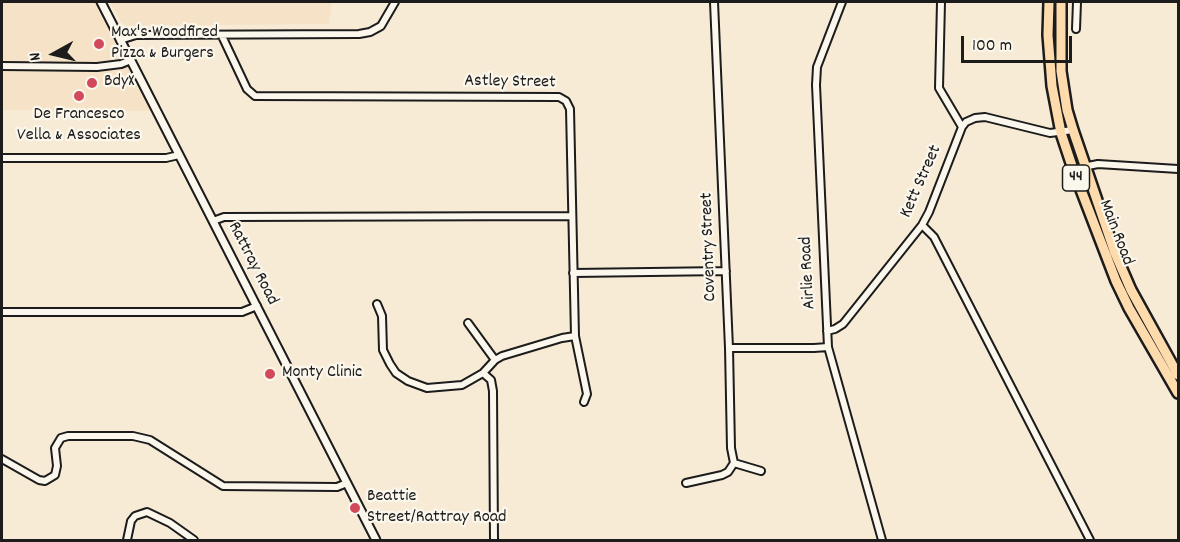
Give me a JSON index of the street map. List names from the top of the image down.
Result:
{
  "streets": {
    "main road": ["44", "Main Road"],
    "street": [
      "Astley Street",
      "Kett Street",
      "Coventry Street",
      "Rattray Road",
      "Airlie Road"
    ]
  },
  "crossings": [
    ["Kett Street", "Airlie Road"]
  ],
  "places": [
    "Max's Woodfired Pizza & Burgers",
    "BdyX",
    "De Francesco Vella & Associates",
    "Monty Clinic",
    "Beattie Street/Rattray Road"
  ],
  "scale_bar": "100 m",
  "north": "left"
}
